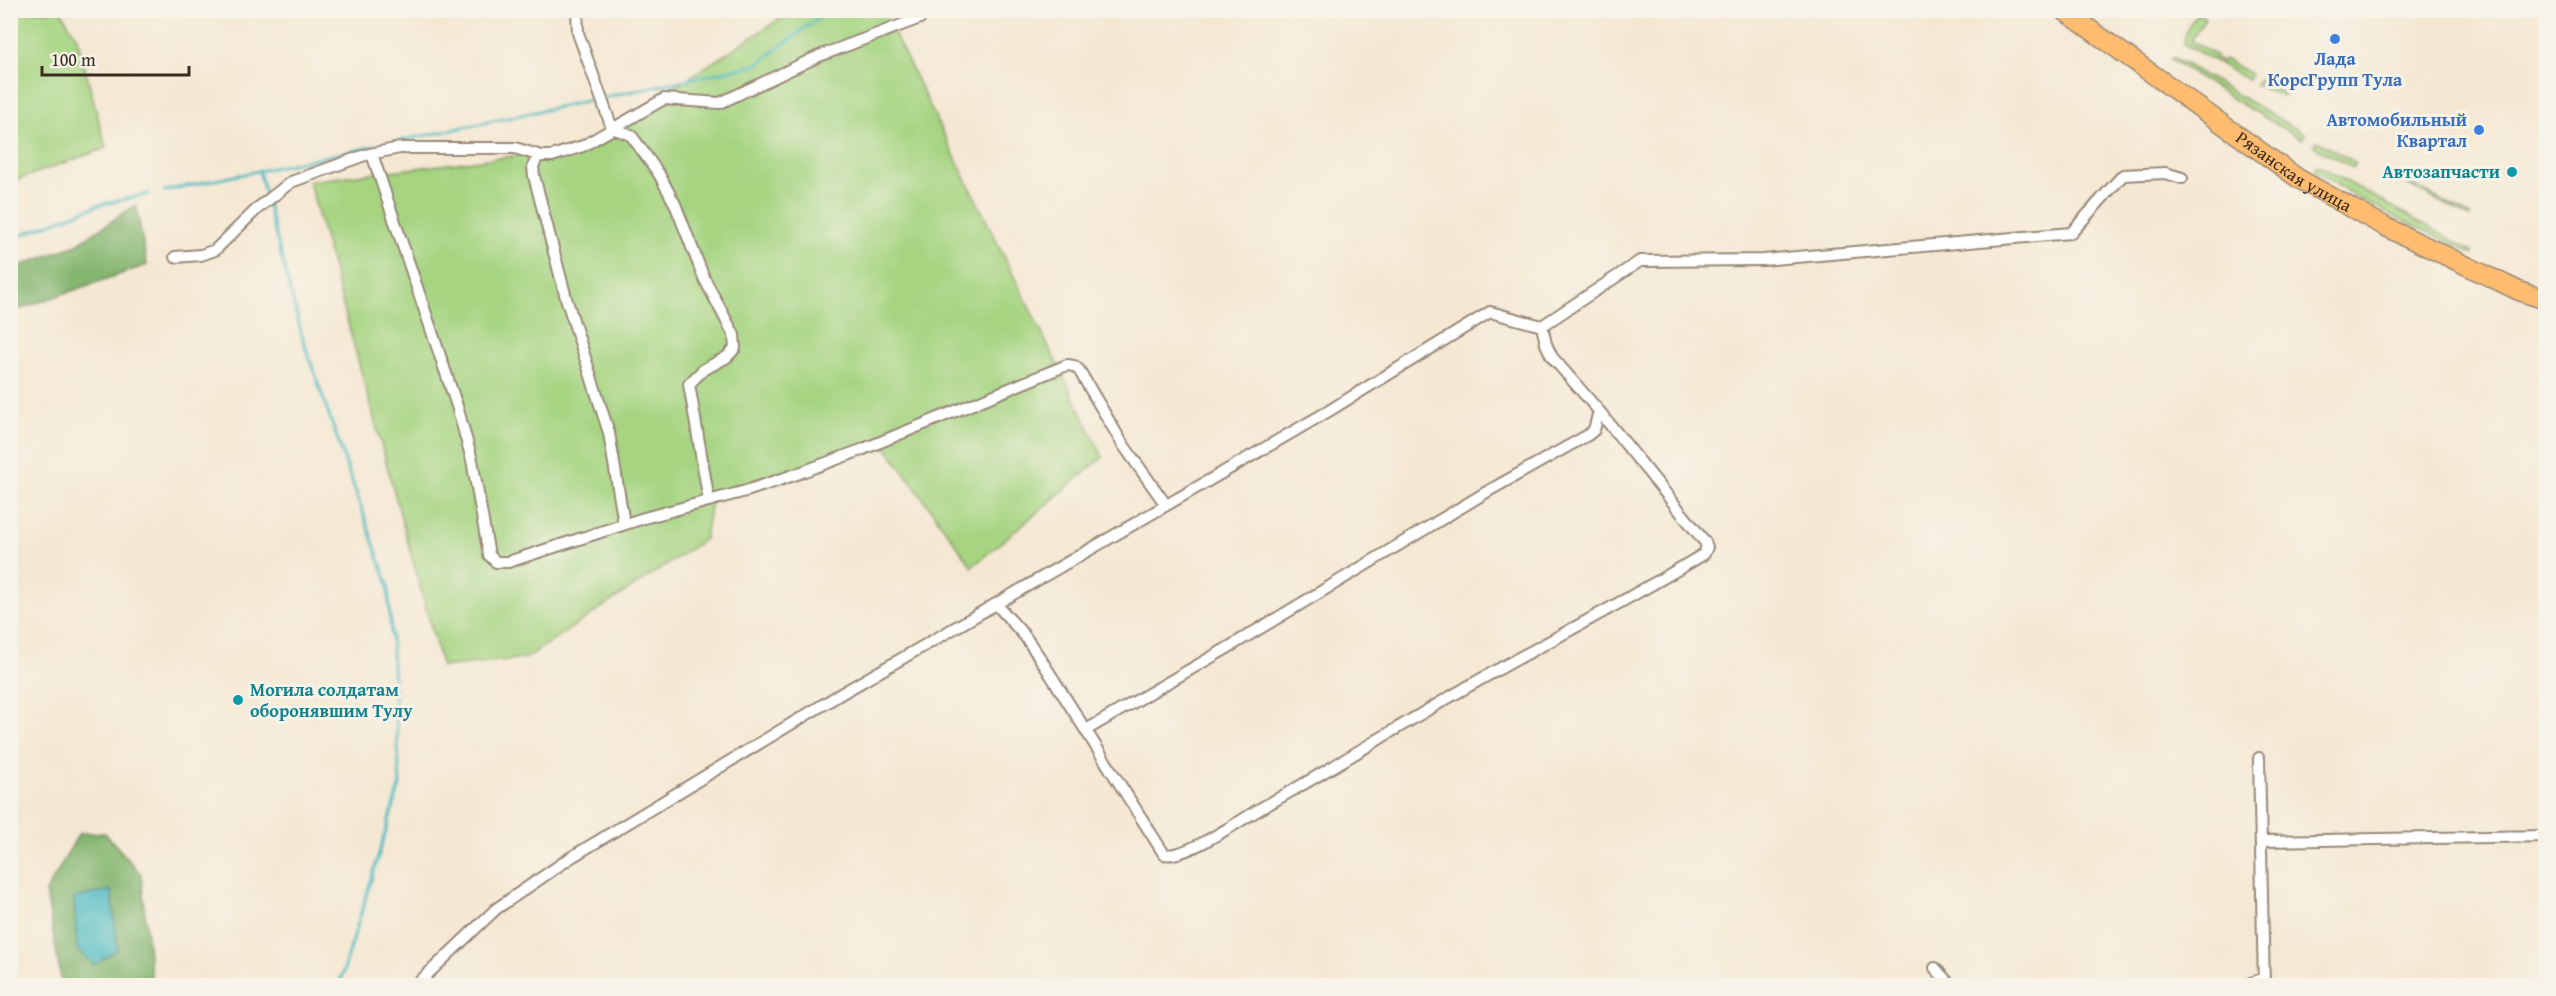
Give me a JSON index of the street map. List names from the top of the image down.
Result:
{
  "streets": {
    "main road": ["Рязанская улица"]
  },
  "places": [
    "Лада КорсГрупп Тула",
    "Автомобильный Квартал",
    "Автозапчасти",
    "Могила солдатам оборонявшим Тулу"
  ],
  "scale_bar": "100 m"
}
